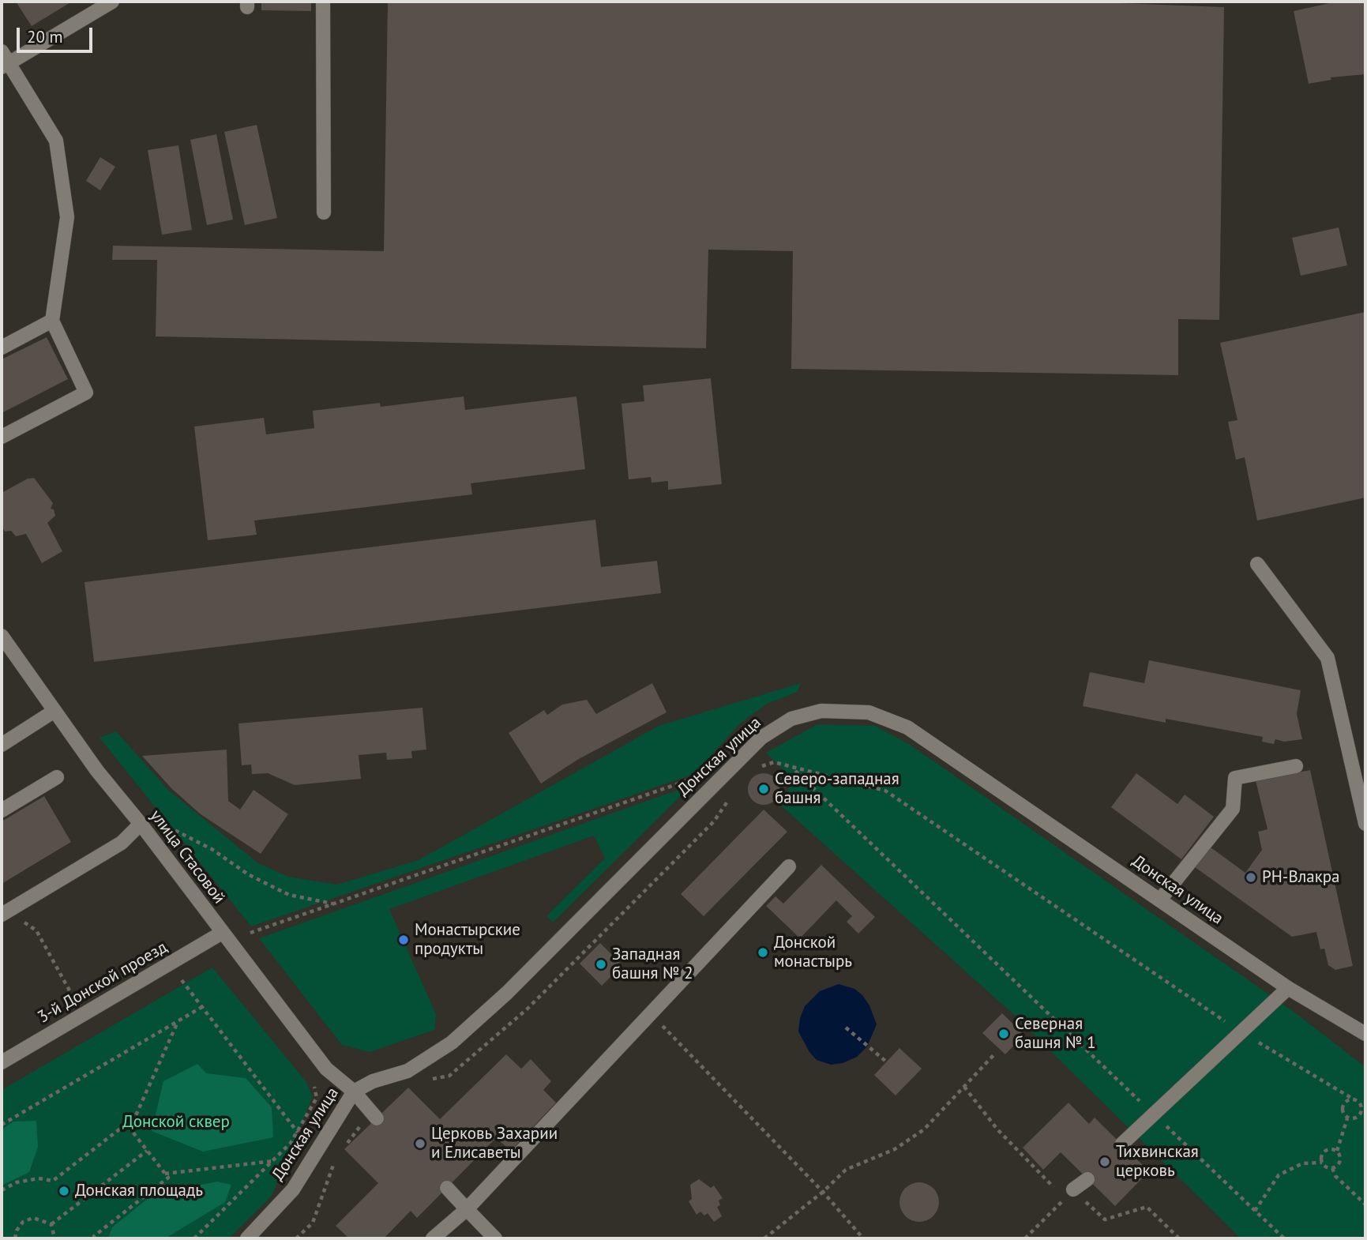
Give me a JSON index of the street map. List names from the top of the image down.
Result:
{
  "streets": {
    "street": ["Донская улица", "улица Стасовой", "3-й Донской проезд"]
  },
  "crossings": [
    ["Донская улица", "улица Стасовой"],
    ["улица Стасовой", "3-й Донской проезд"]
  ],
  "parks": ["Донской сквер"],
  "places": [
    "Северо-западная башня",
    "РН-Влакра",
    "Монастырские продукты",
    "Донской монастырь",
    "Западная башня № 2",
    "Северная башня № 1",
    "Церковь Захарии и Елисаветы",
    "Тихвинская церковь",
    "Донская площадь"
  ],
  "scale_bar": "20 m"
}
